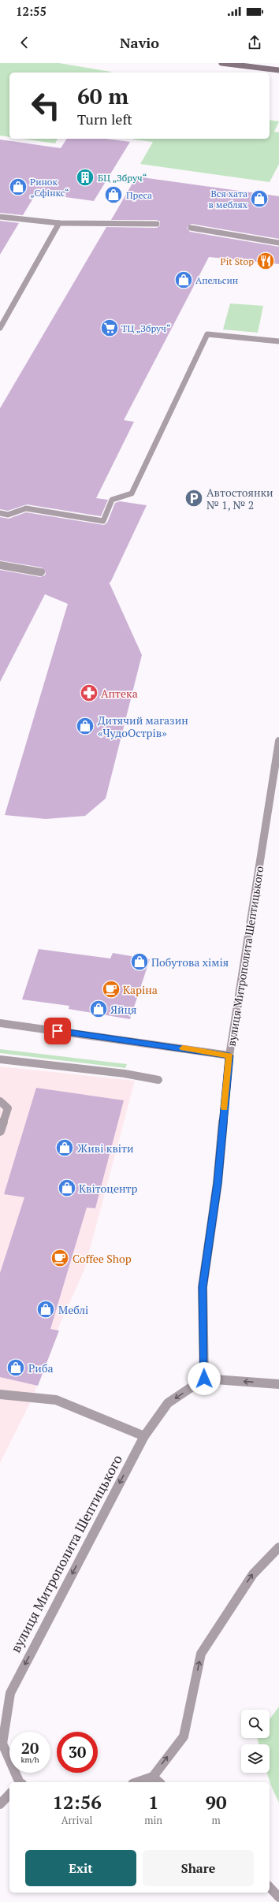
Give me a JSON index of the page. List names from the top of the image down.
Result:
{
  "streets": {
    "street": ["вулиця Митрополита Шептицького"]
  },
  "one_way": ["вулиця Митрополита Шептицького"],
  "places": {
    "building": ["БЦ „Збруч“"],
    "shop": [
      "Ринок „Сфінкс“",
      "Преса",
      "Вся хата в меблях",
      "Апельсин",
      "Дитячий магазин «ЧудоОстрів»",
      "Побутова хімія",
      "Яйця",
      "Живі квіти",
      "Квітоцентр",
      "Меблі",
      "Риба"
    ],
    "restaurant": ["Pit Stop"],
    "supermarket": ["ТЦ „Збруч“"],
    "parking": ["Автостоянки № 1, № 2"],
    "pharmacy": ["Аптека"],
    "cafe": ["Каріна", "Coffee Shop"]
  },
  "page": {
    "status": "12:55",
    "header": "Navio",
    "turn": ["60 m", "Turn left"],
    "speed": "20 km/h",
    "limit": "30",
    "eta": [
      "12:56",
      "Arrival",
      "1",
      "min",
      "90",
      "m"
    ],
    "buttons": ["Exit", "Share"]
  }
}
